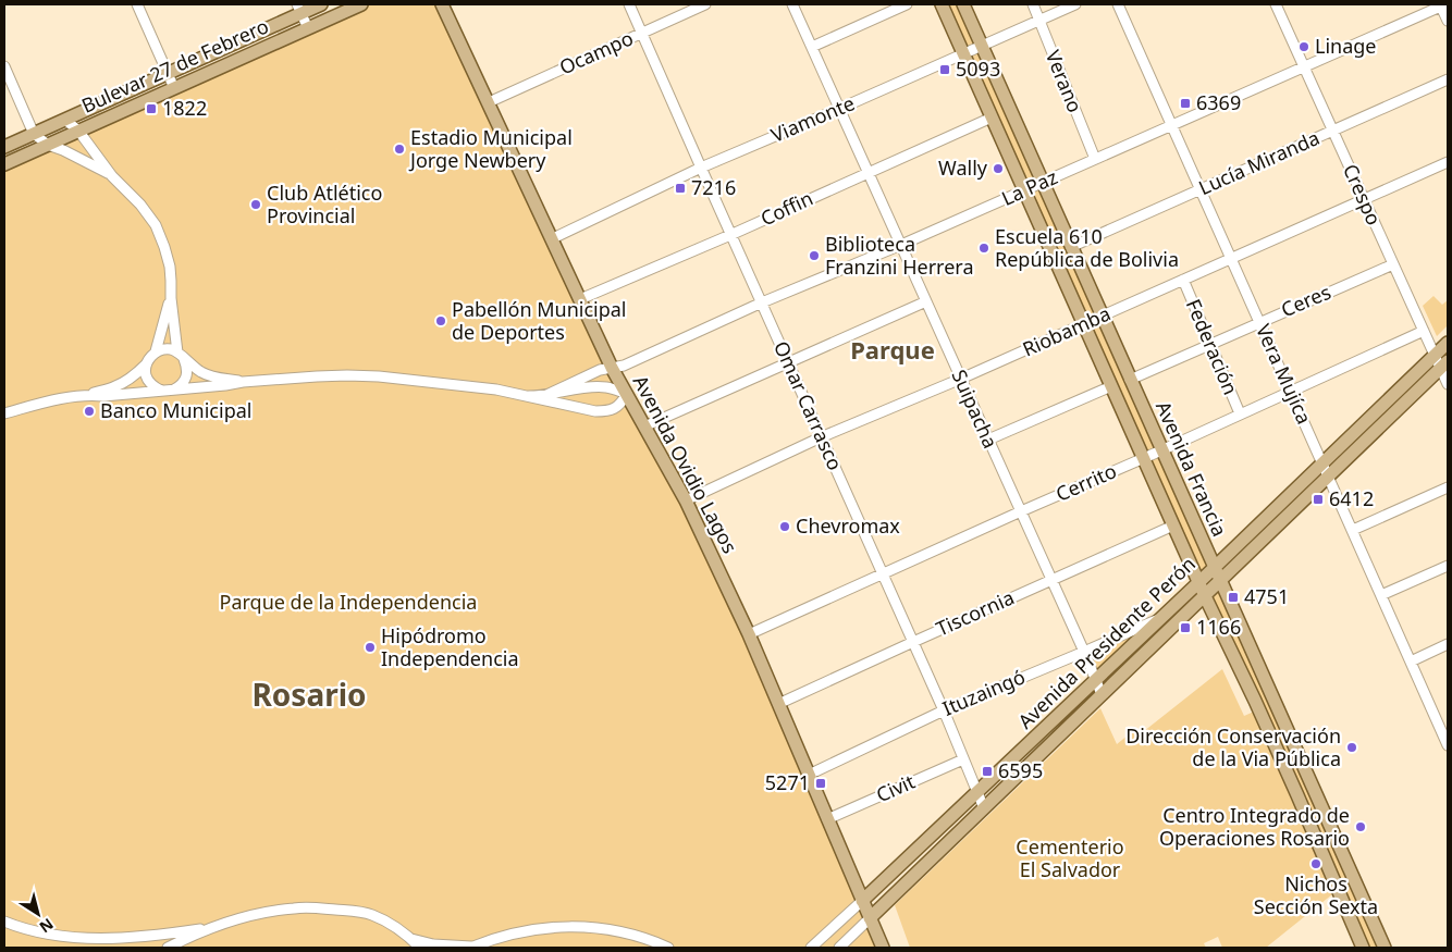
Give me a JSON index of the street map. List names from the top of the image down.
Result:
{
  "streets": {
    "main road": [
      "Bulevar 27 de Febrero",
      "Avenida Ovidio Lagos",
      "Avenida Francia",
      "Avenida Presidente Perón"
    ],
    "street": [
      "Ocampo",
      "Verano",
      "Viamonte",
      "Lucía Miranda",
      "La Paz",
      "Crespo",
      "Coffin",
      "Ceres",
      "Riobamba",
      "Federación",
      "Vera Mujíca",
      "Omar Carrasco",
      "Suipacha",
      "Cerrito",
      "Tiscornia",
      "Ituzaingó",
      "Civit"
    ]
  },
  "crossings": [
    ["Ocampo", "Omar Carrasco"],
    ["Ocampo", "Avenida Ovidio Lagos"],
    ["Verano", "Viamonte"],
    ["Verano", "La Paz"],
    ["Viamonte", "Omar Carrasco"],
    ["Viamonte", "Suipacha"],
    ["Viamonte", "Avenida Ovidio Lagos"],
    ["Viamonte", "Avenida Francia"],
    ["Lucía Miranda", "Crespo"],
    ["Lucía Miranda", "Vera Mujíca"],
    ["Lucía Miranda", "Avenida Francia"],
    ["La Paz", "Crespo"],
    ["La Paz", "Vera Mujíca"],
    ["La Paz", "Omar Carrasco"],
    ["La Paz", "Suipacha"],
    ["La Paz", "Avenida Ovidio Lagos"],
    ["La Paz", "Avenida Francia"],
    ["Crespo", "Ceres"],
    ["Crespo", "Riobamba"],
    ["Crespo", "Cerrito"],
    ["Crespo", "Avenida Presidente Perón"],
    ["Coffin", "Omar Carrasco"],
    ["Coffin", "Suipacha"],
    ["Coffin", "Avenida Ovidio Lagos"],
    ["Coffin", "Avenida Francia"],
    ["Ceres", "Federación"],
    ["Ceres", "Vera Mujíca"],
    ["Ceres", "Avenida Francia"],
    ["Riobamba", "Federación"],
    ["Riobamba", "Vera Mujíca"],
    ["Riobamba", "Omar Carrasco"],
    ["Riobamba", "Suipacha"],
    ["Riobamba", "Avenida Ovidio Lagos"],
    ["Riobamba", "Avenida Francia"],
    ["Federación", "Cerrito"],
    ["Vera Mujíca", "Cerrito"],
    ["Vera Mujíca", "Avenida Presidente Perón"],
    ["Omar Carrasco", "Cerrito"],
    ["Omar Carrasco", "Tiscornia"],
    ["Omar Carrasco", "Avenida Presidente Perón"],
    ["Omar Carrasco", "Ituzaingó"],
    ["Omar Carrasco", "Civit"],
    ["Suipacha", "Cerrito"],
    ["Suipacha", "Tiscornia"],
    ["Suipacha", "Avenida Presidente Perón"],
    ["Suipacha", "Ituzaingó"],
    ["Avenida Ovidio Lagos", "Cerrito"],
    ["Avenida Ovidio Lagos", "Tiscornia"],
    ["Avenida Ovidio Lagos", "Avenida Presidente Perón"],
    ["Avenida Ovidio Lagos", "Ituzaingó"],
    ["Avenida Ovidio Lagos", "Civit"],
    ["Avenida Francia", "Cerrito"],
    ["Avenida Francia", "Tiscornia"],
    ["Avenida Francia", "Avenida Presidente Perón"],
    ["Avenida Presidente Perón", "Ituzaingó"]
  ],
  "districts": ["Parque", "Rosario"],
  "parks": ["Parque de la Independencia", "Cementerio El Salvador"],
  "places": {
    "other": [
      "Linage",
      "Estadio Municipal Jorge Newbery",
      "Wally",
      "Club Atlético Provincial",
      "Escuela 610 República de Bolivia",
      "Biblioteca Franzini Herrera",
      "Pabellón Municipal de Deportes",
      "Banco Municipal",
      "Chevromax",
      "Hipódromo Independencia",
      "Dirección Conservación de la Via Pública",
      "Centro Integrado de Operaciones Rosario",
      "Nichos Sección Sexta"
    ],
    "transit": [
      "5093",
      "6369",
      "1822",
      "7216",
      "6412",
      "4751",
      "1166",
      "6595",
      "5271"
    ]
  },
  "north": "bottom right"
}
